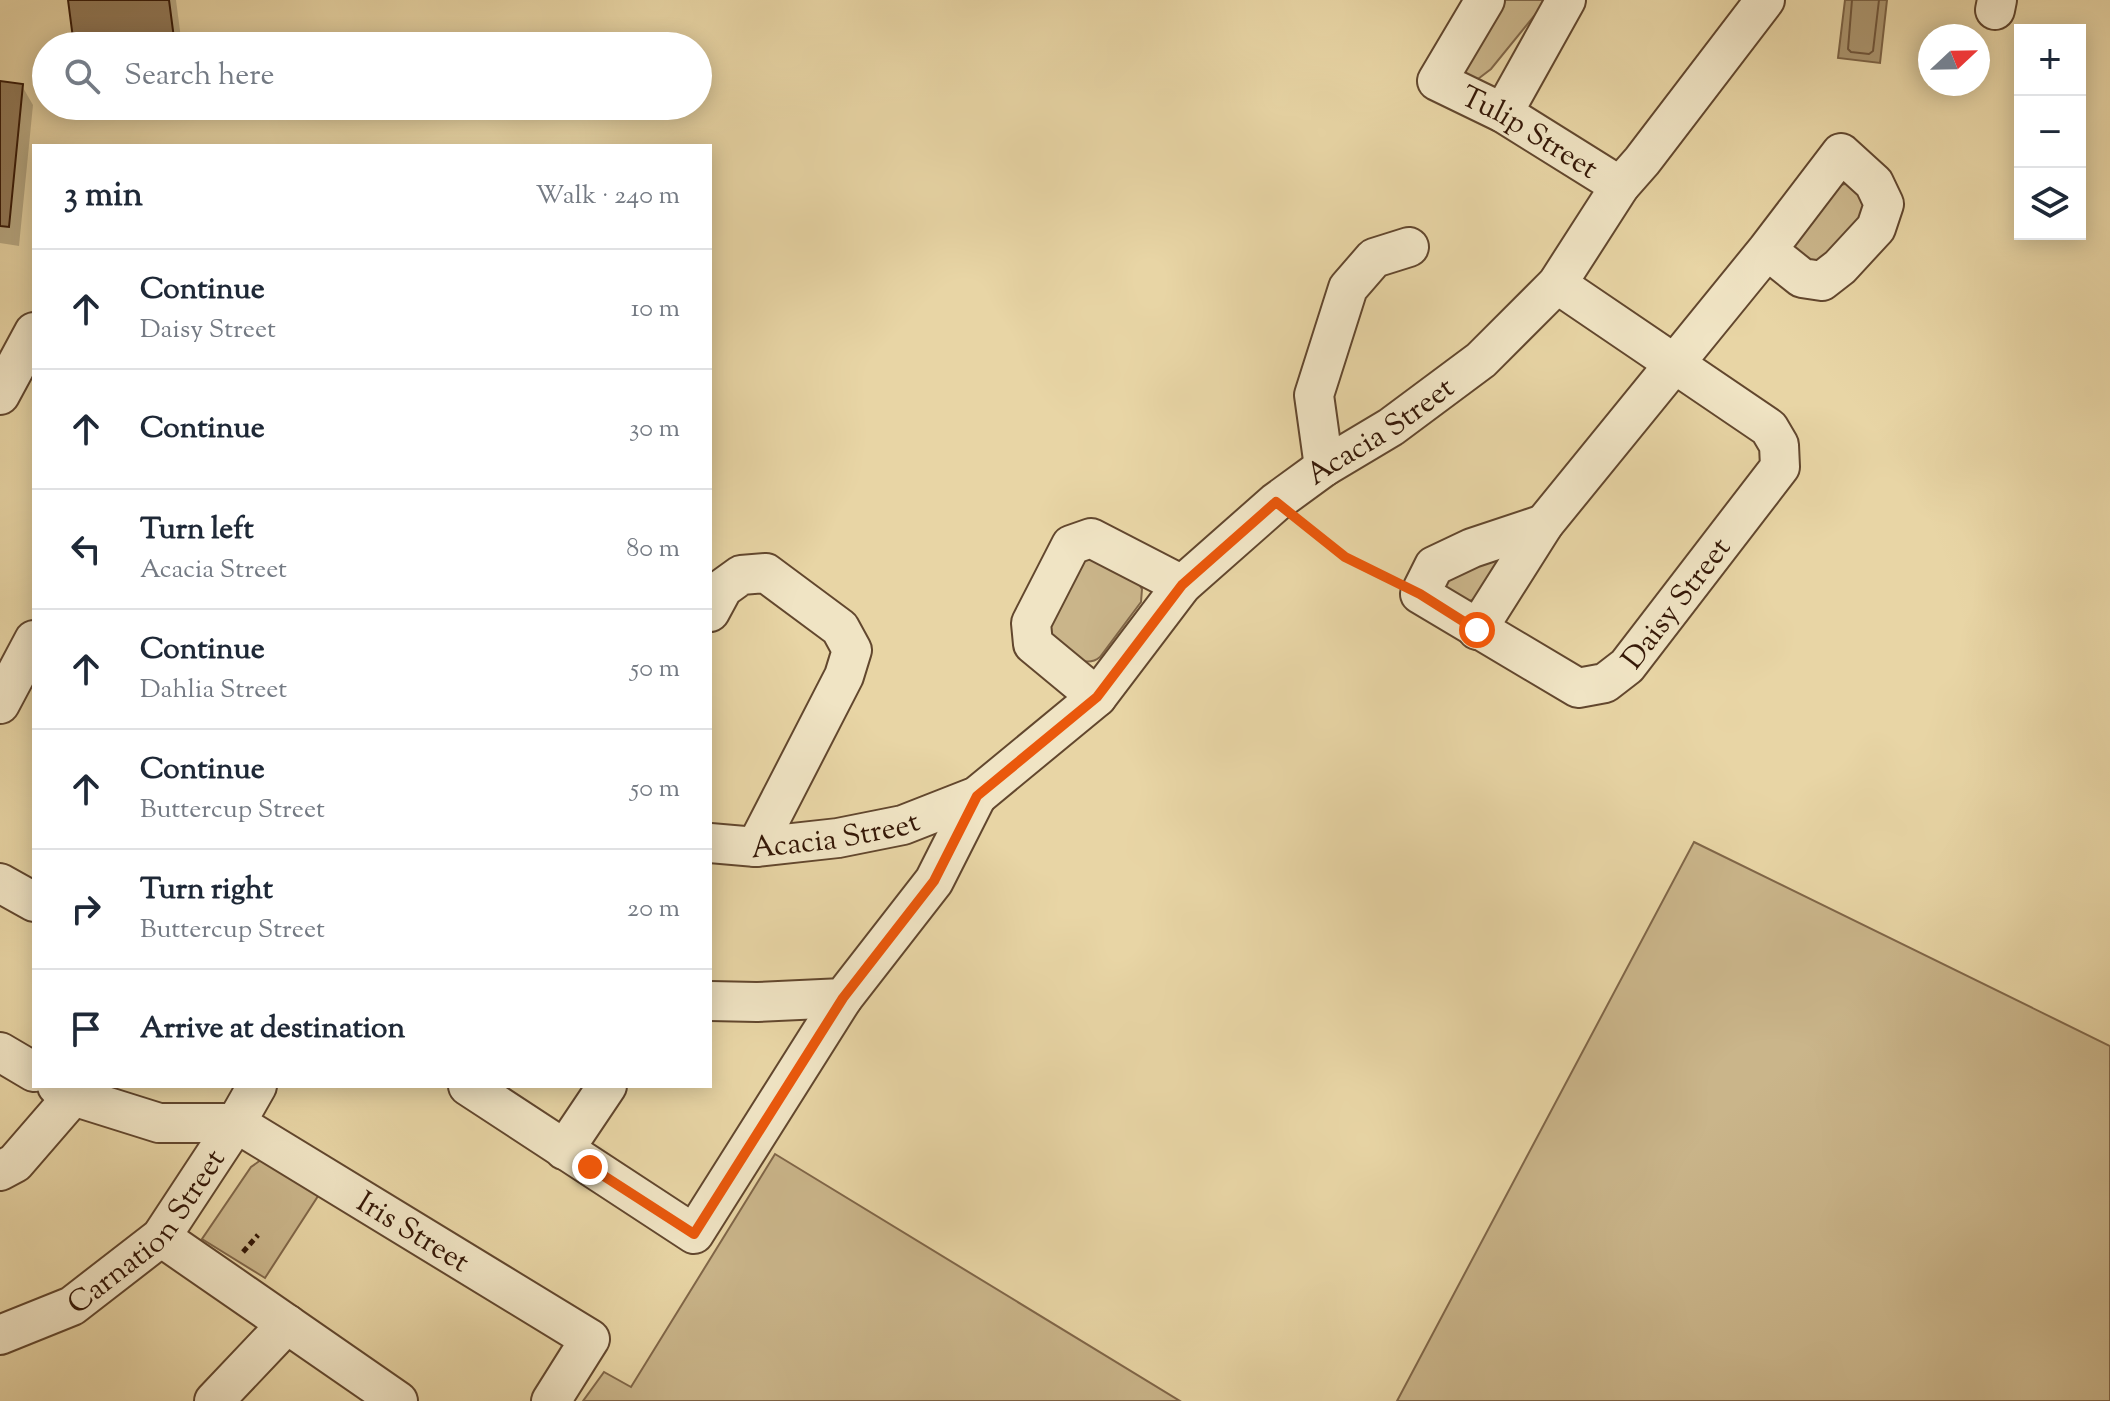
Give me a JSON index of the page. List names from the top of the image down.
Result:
{
  "streets": {
    "street": [
      "Tulip Street",
      "Acacia Street",
      "Daisy Street",
      "Carnation Street",
      "Iris Street"
    ]
  },
  "crossings": [
    ["Tulip Street", "Acacia Street"],
    ["Acacia Street", "Daisy Street"],
    ["Carnation Street", "Iris Street"]
  ],
  "north": "right",
  "page": {
    "map_buttons": ["+", "−"],
    "search": "Search here",
    "heading": ["3 min", "Walk · 240 m"],
    "list": [
      ["Continue", "Daisy Street", "10 m"],
      ["Continue", "30 m"],
      ["Turn left", "Acacia Street", "80 m"],
      ["Continue", "Dahlia Street", "50 m"],
      ["Continue", "Buttercup Street", "50 m"],
      ["Turn right", "Buttercup Street", "20 m"],
      "Arrive at destination"
    ]
  }
}
